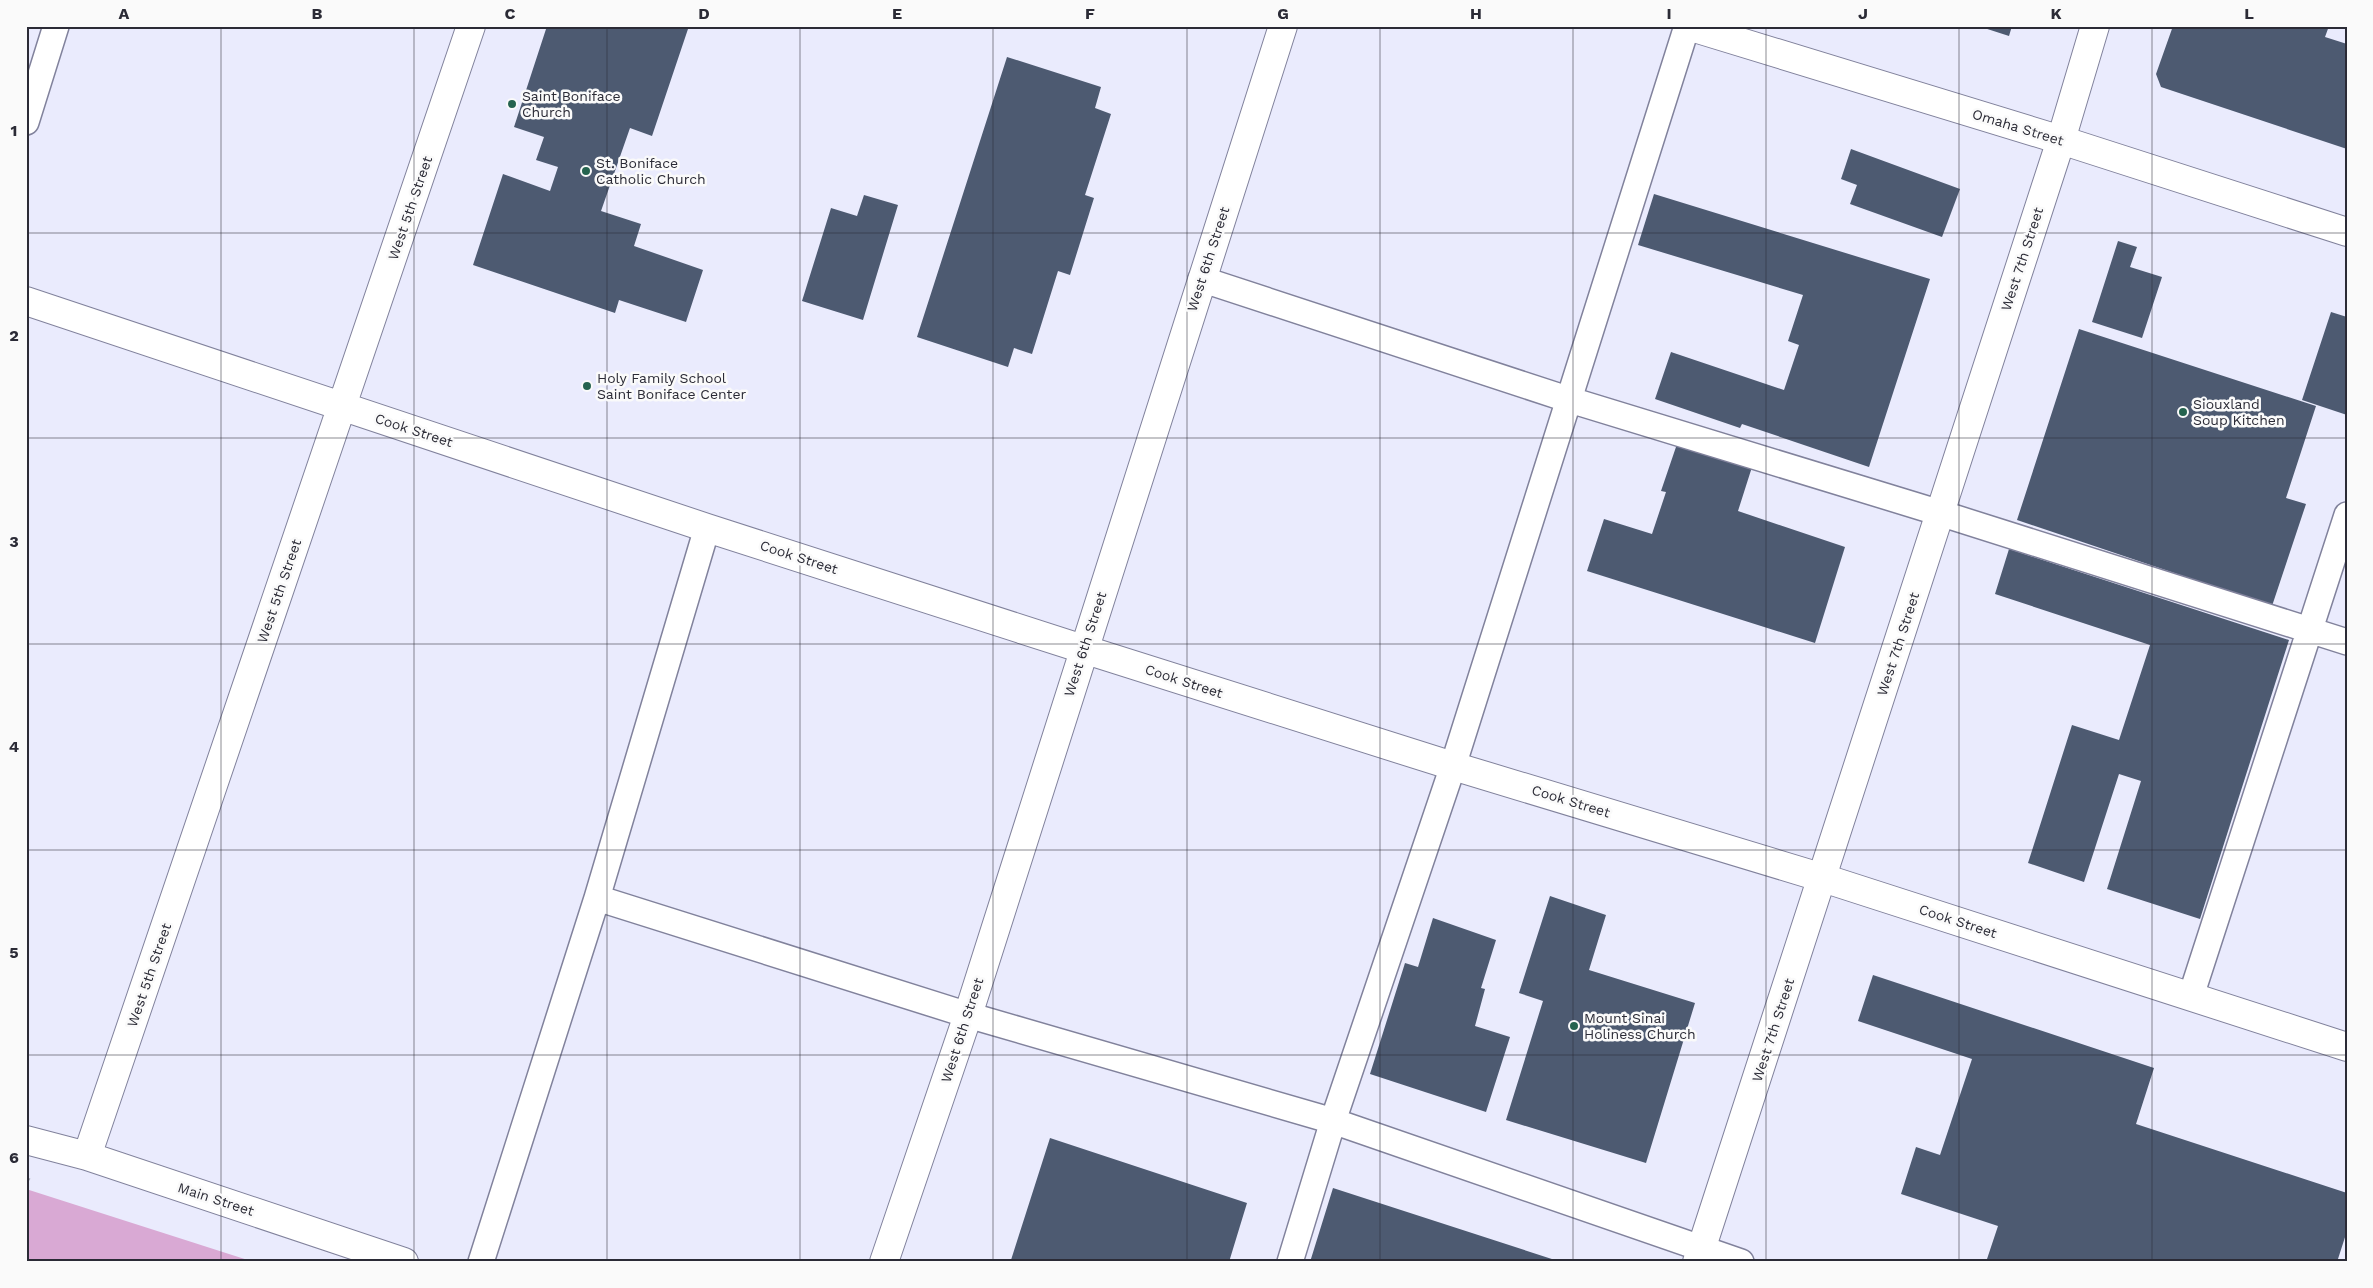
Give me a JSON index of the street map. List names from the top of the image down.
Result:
{
  "streets": {
    "street": [
      "Omaha Street",
      "West 5th Street",
      "West 6th Street",
      "West 7th Street",
      "Cook Street",
      "Main Street"
    ]
  },
  "crossings": [
    ["Omaha Street", "West 7th Street"],
    ["West 5th Street", "Cook Street"],
    ["West 5th Street", "Main Street"],
    ["West 6th Street", "Cook Street"],
    ["West 7th Street", "Cook Street"]
  ],
  "places": [
    "Saint Boniface Church",
    "St. Boniface Catholic Church",
    "Holy Family School Saint Boniface Center",
    "Siouxland Soup Kitchen",
    "Mount Sinai Holiness Church"
  ],
  "grid": {
    "columns": [
      "A",
      "B",
      "C",
      "D",
      "E",
      "F",
      "G",
      "H",
      "I",
      "J",
      "K",
      "L"
    ],
    "rows": [
      "1",
      "2",
      "3",
      "4",
      "5",
      "6"
    ]
  }
}
